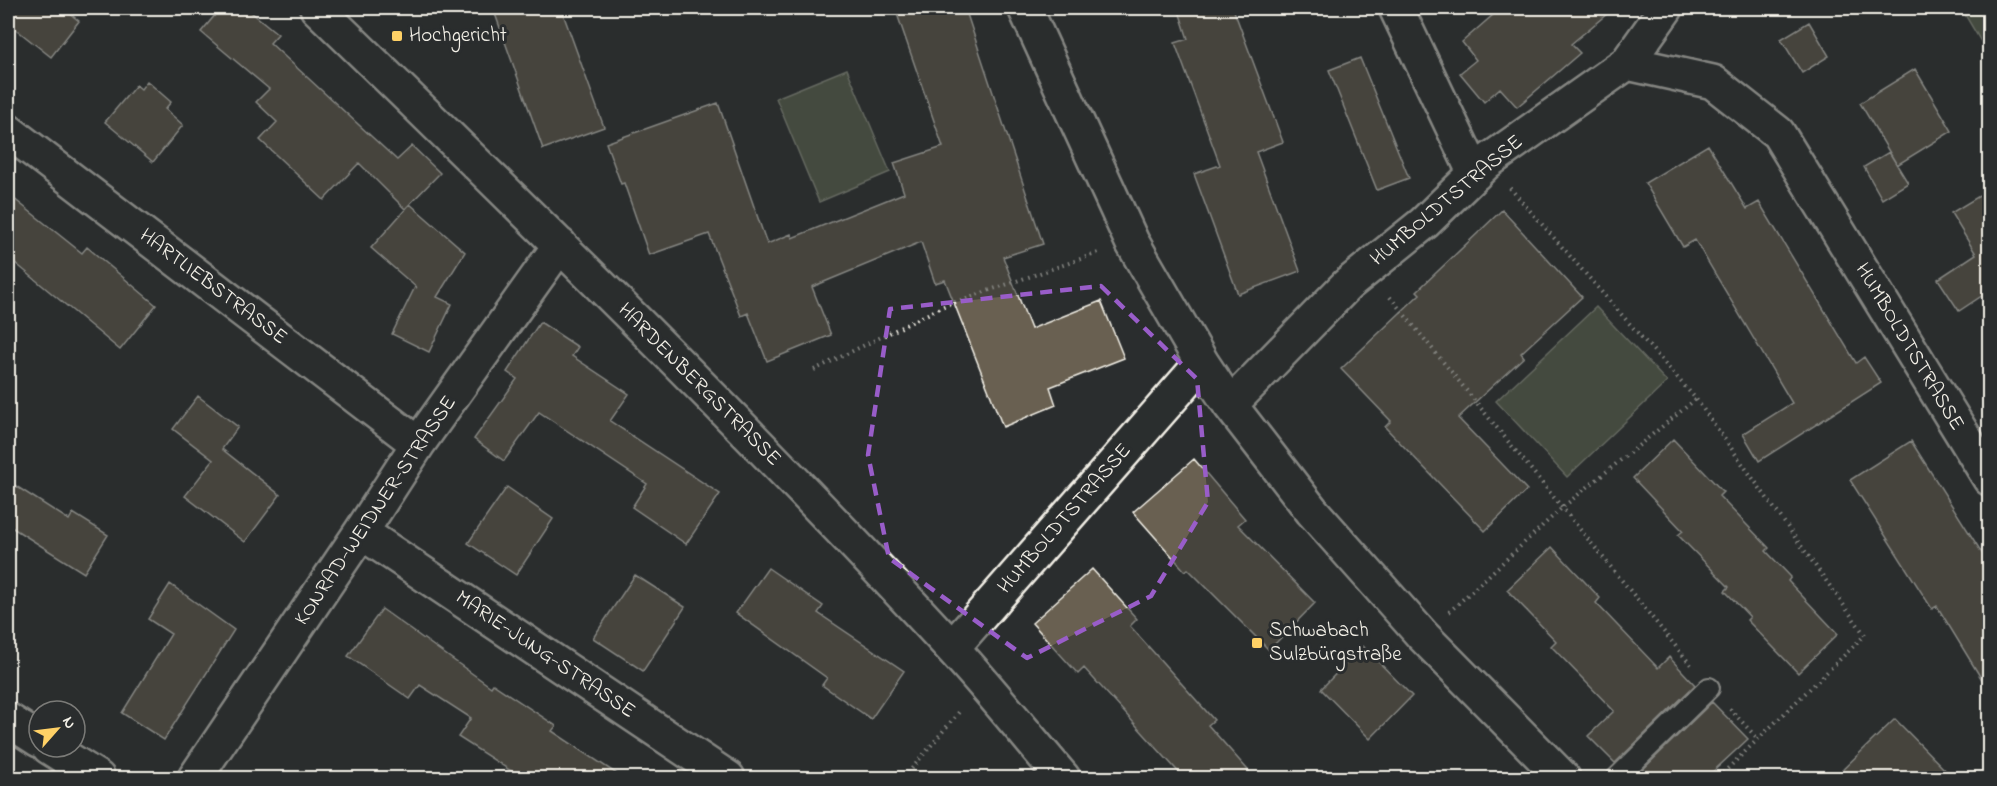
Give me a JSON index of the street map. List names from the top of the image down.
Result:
{
  "streets": {
    "street": [
      "HUMBOLDTSTRASSE",
      "HARTLIEBSTRASSE",
      "HARDENBERGSTRASSE",
      "KONRAD-WEIDNER-STRASSE",
      "MARIE-JUNG-STRASSE"
    ]
  },
  "crossings": [
    ["HUMBOLDTSTRASSE", "HARDENBERGSTRASSE"],
    ["HARTLIEBSTRASSE", "KONRAD-WEIDNER-STRASSE"],
    ["HARDENBERGSTRASSE", "KONRAD-WEIDNER-STRASSE"],
    ["KONRAD-WEIDNER-STRASSE", "MARIE-JUNG-STRASSE"]
  ],
  "places": {
    "transit": ["Hochgericht", "Schwabach Sulzbürgstraße"]
  },
  "north": "top right"
}
